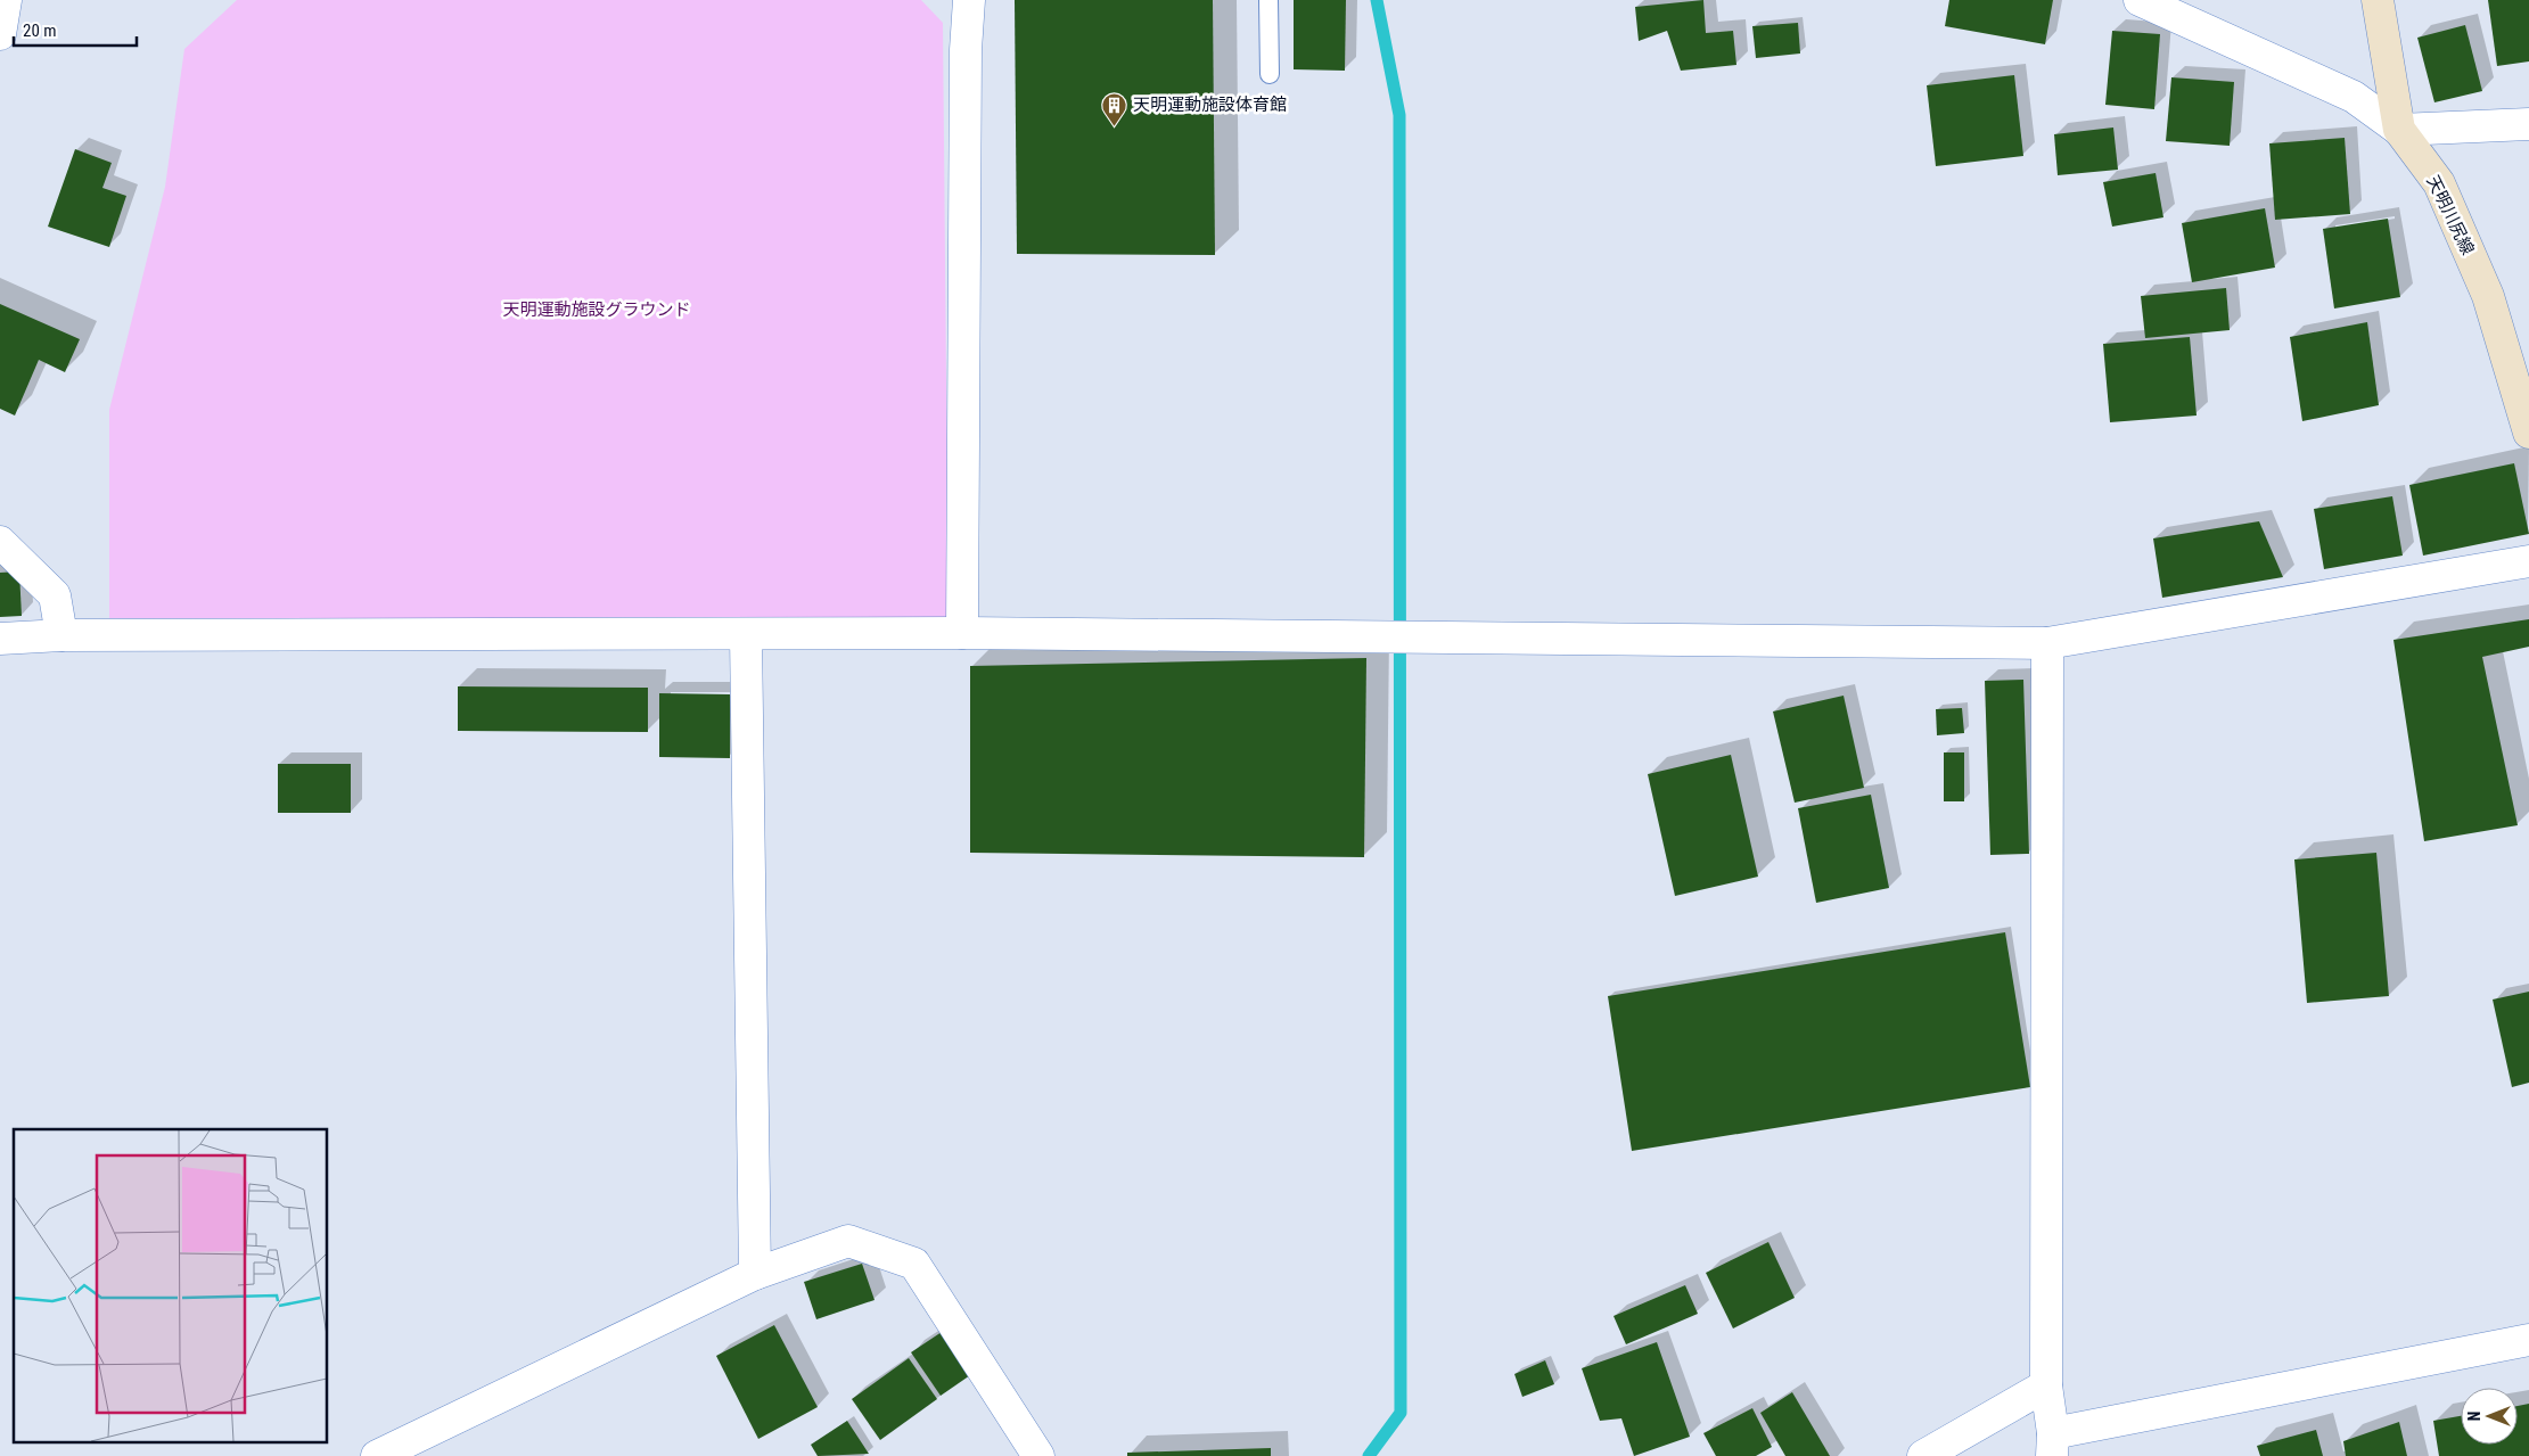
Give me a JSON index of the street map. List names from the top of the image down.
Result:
{
  "streets": {
    "main road": ["天明川尻線"]
  },
  "parks": ["天明運動施設グラウンド"],
  "places": {
    "building": ["天明運動施設体育館"]
  },
  "scale_bar": "20 m",
  "north": "left"
}
